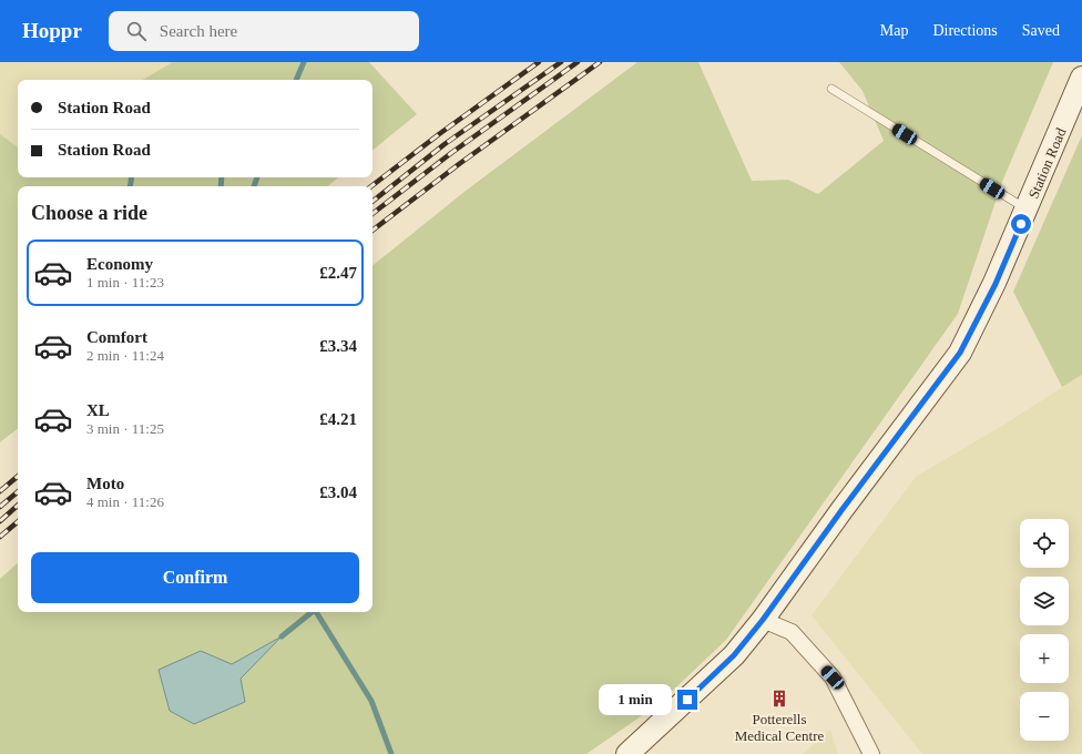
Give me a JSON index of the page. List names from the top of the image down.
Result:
{
  "streets": {
    "street": ["Station Road"]
  },
  "places": {
    "building": ["Potterells Medical Centre"]
  },
  "page": {
    "header": "Hoppr",
    "search": "Search here",
    "nav": ["Map", "Directions", "Saved"],
    "banner": ["Station Road", "Station Road"],
    "heading": "Choose a ride",
    "list": [
      {
        "name": "Economy",
        "note": "1 min · 11:23",
        "value": "£2.47"
      },
      {
        "name": "Comfort",
        "note": "2 min · 11:24",
        "value": "£3.34"
      },
      {
        "name": "XL",
        "note": "3 min · 11:25",
        "value": "£4.21"
      },
      {
        "name": "Moto",
        "note": "4 min · 11:26",
        "value": "£3.04"
      }
    ],
    "map_buttons": ["+", "−"],
    "buttons": "Confirm",
    "bubble": "1 min"
  }
}
